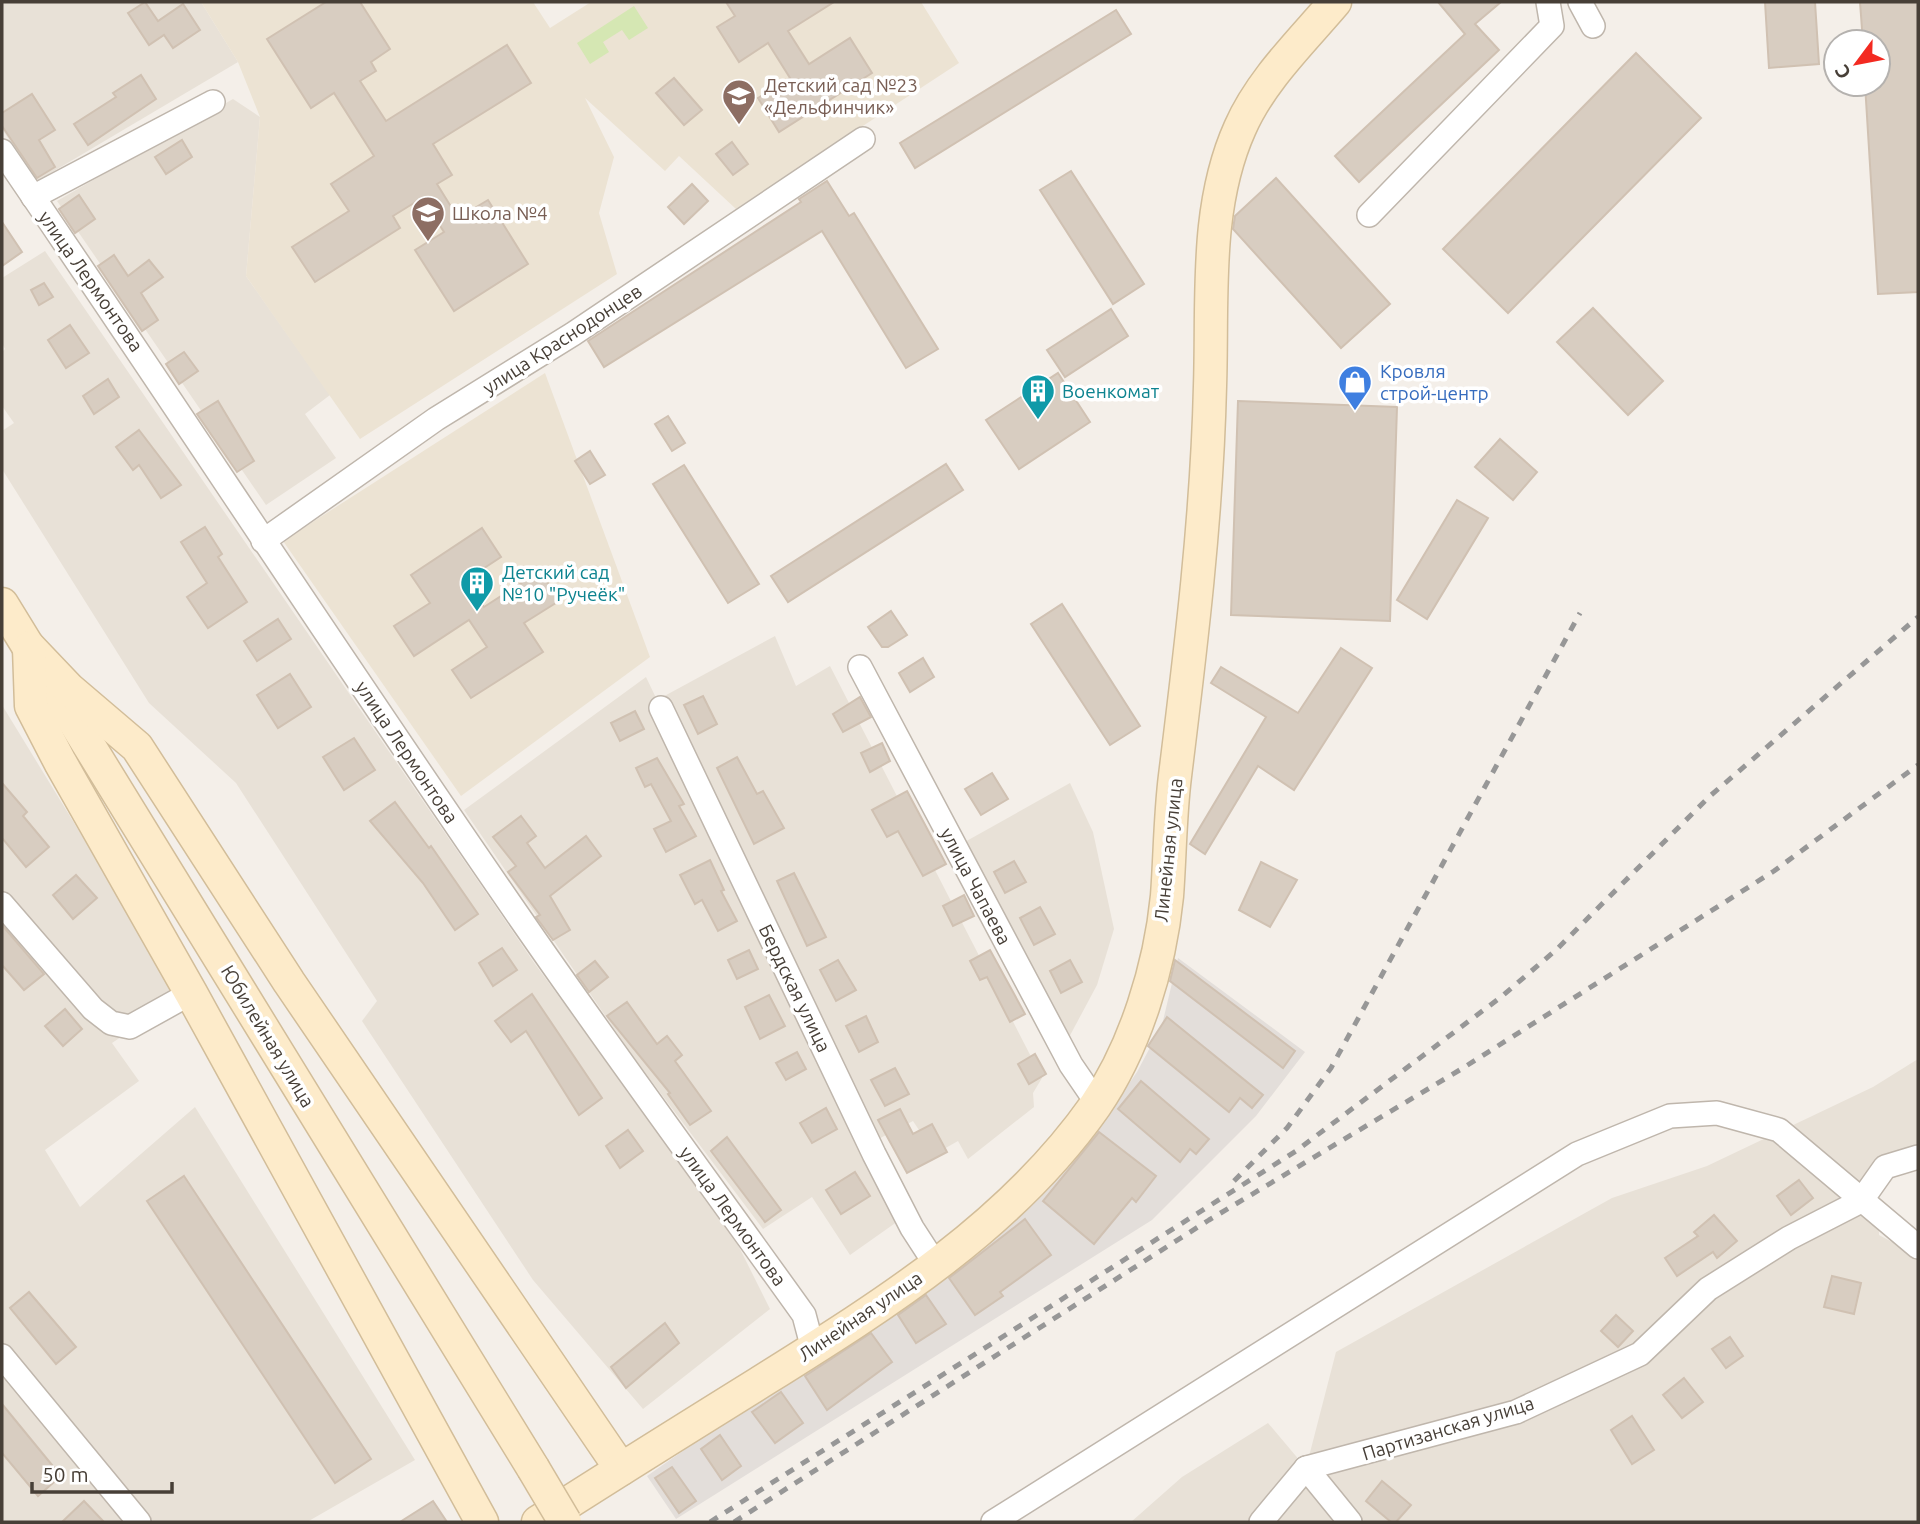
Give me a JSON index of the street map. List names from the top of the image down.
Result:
{
  "streets": {
    "main road": ["Линейная улица", "Юбилейная улица"],
    "street": [
      "улица Лермонтова",
      "улица Краснодонцев",
      "улица Чапаева",
      "Бердская улица",
      "Партизанская улица"
    ]
  },
  "crossings": [
    ["улица Лермонтова", "улица Краснодонцев"],
    ["улица Лермонтова", "Линейная улица"],
    ["Линейная улица", "улица Чапаева"],
    ["Линейная улица", "Бердская улица"]
  ],
  "places": {
    "school or university": ["Детский сад №23 «Дельфинчик»", "Школа №4"],
    "shop": ["Кровля строй-центр"],
    "building": ["Военкомат", "Детский сад №10 \"Ручеёк\""]
  },
  "scale_bar": "50 m",
  "north": "bottom left"
}
